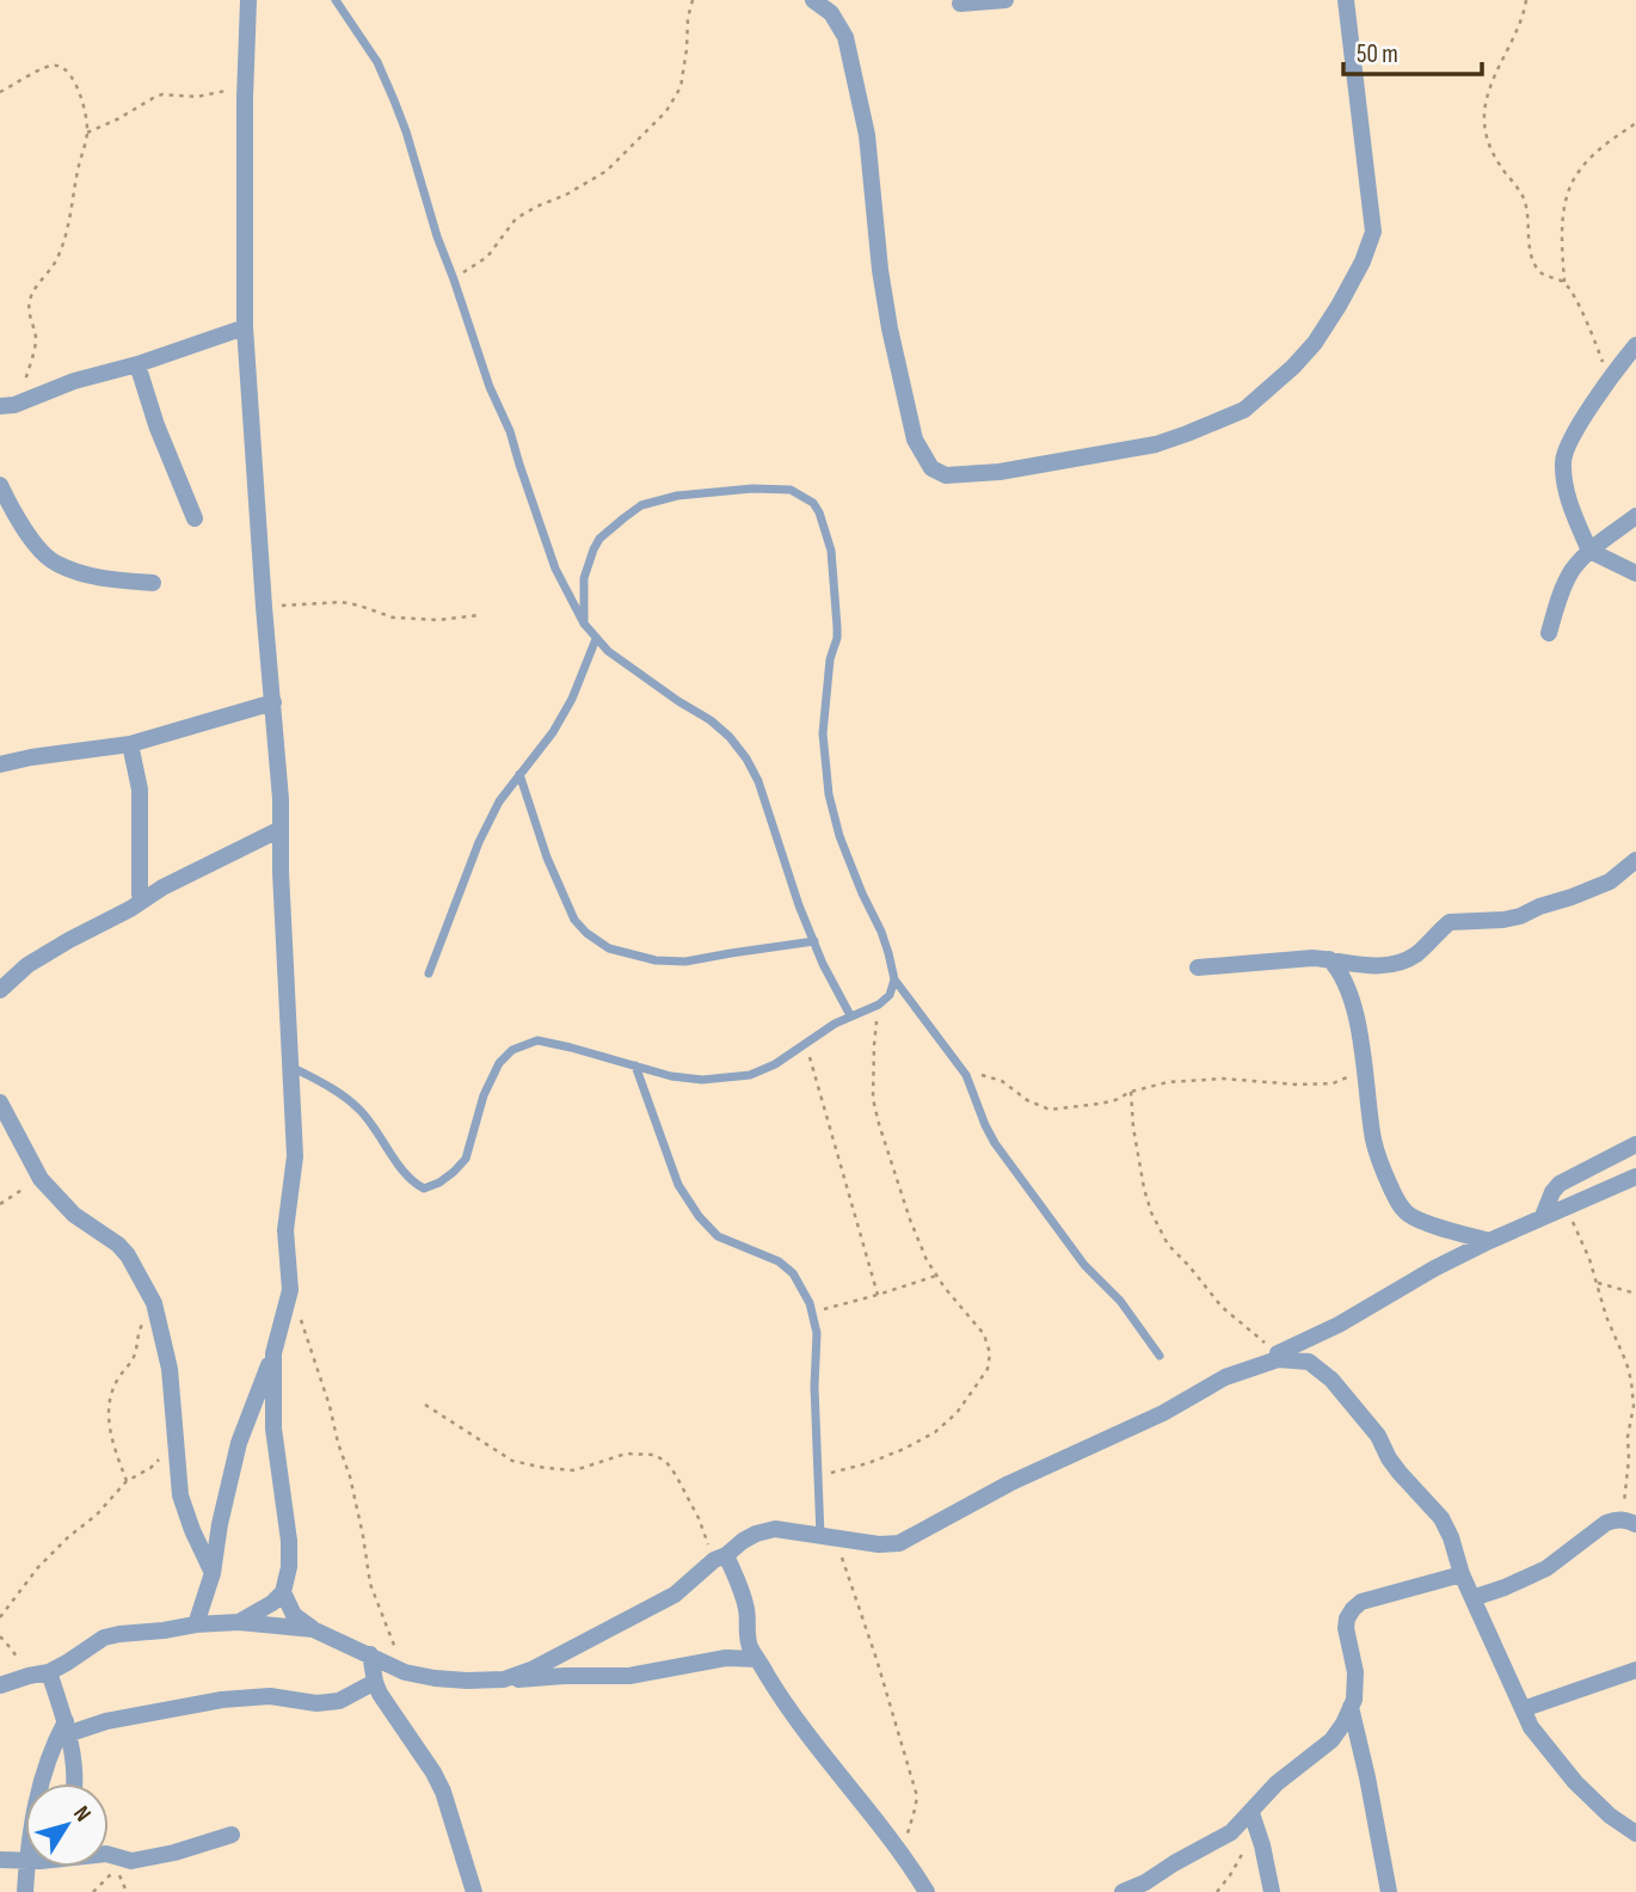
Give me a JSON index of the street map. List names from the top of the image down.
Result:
{
  "scale_bar": "50 m",
  "north": "top right"
}
